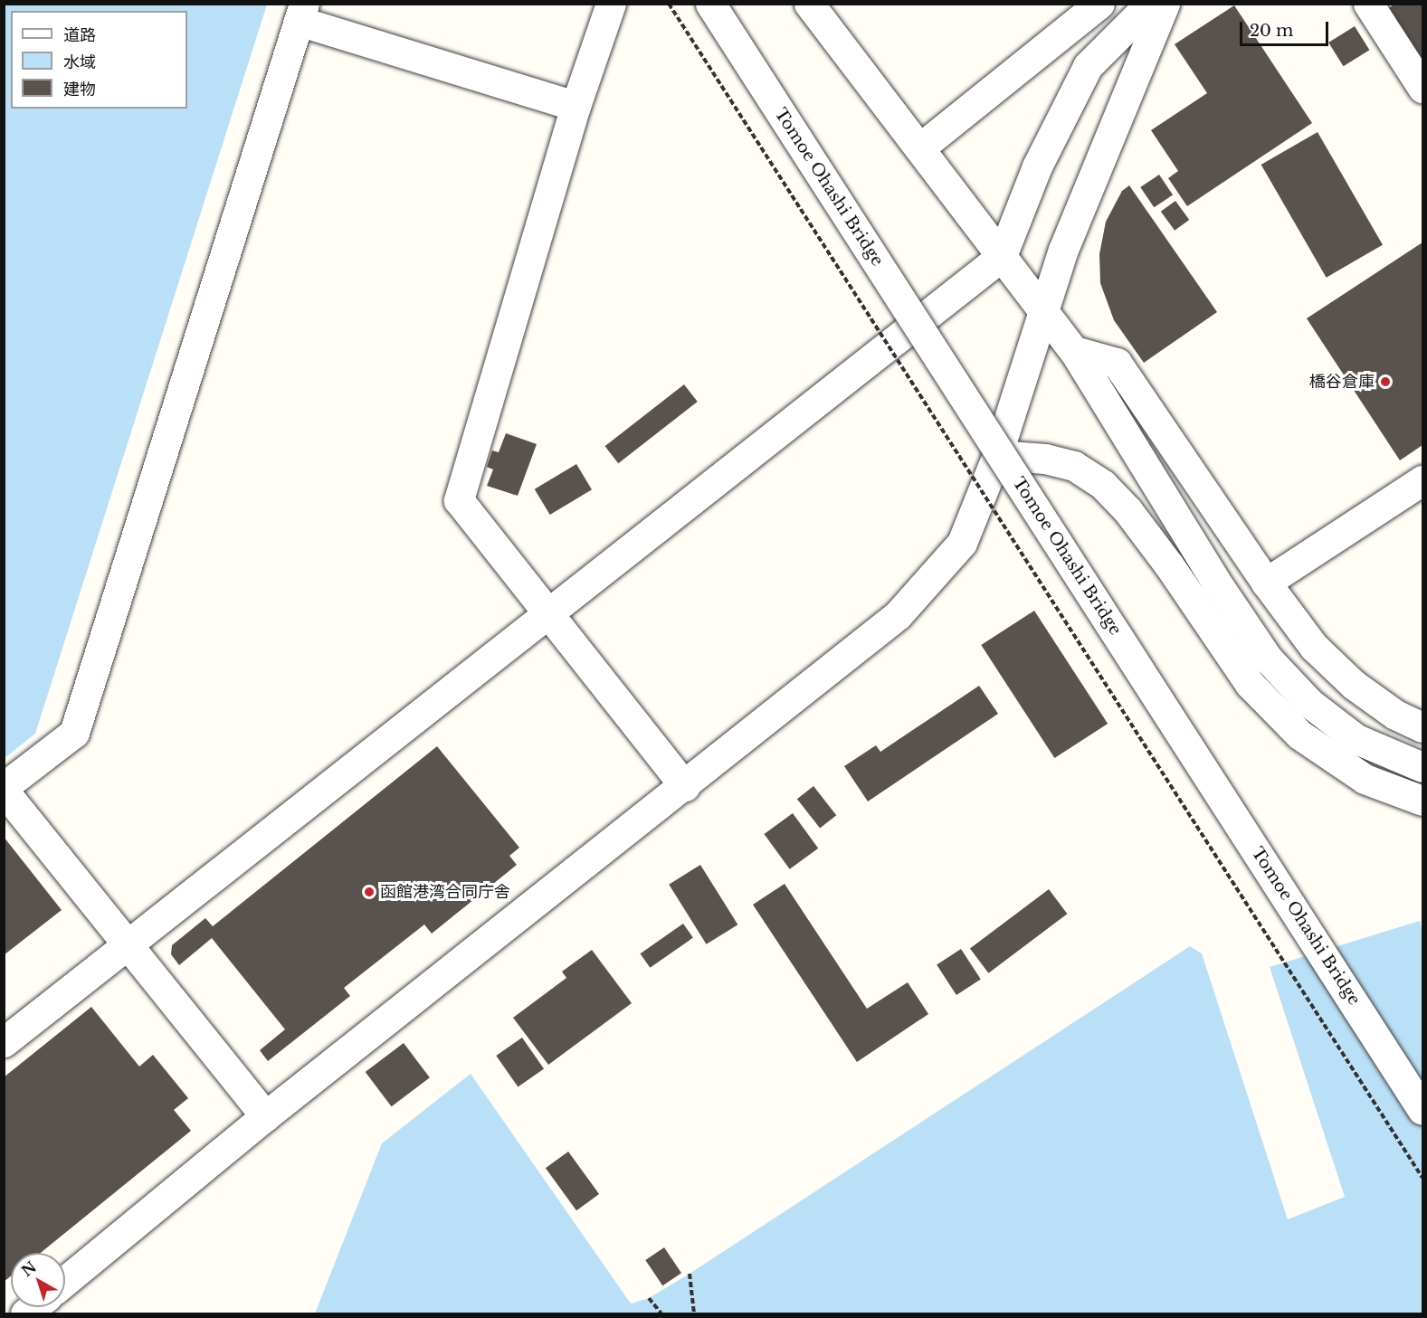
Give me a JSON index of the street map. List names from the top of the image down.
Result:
{
  "streets": {
    "street": ["Tomoe Ohashi Bridge"]
  },
  "places": ["橋谷倉庫", "函館港湾合同庁舎"],
  "legend": ["道路", "水域", "建物"],
  "scale_bar": "20 m",
  "north": "top left"
}
